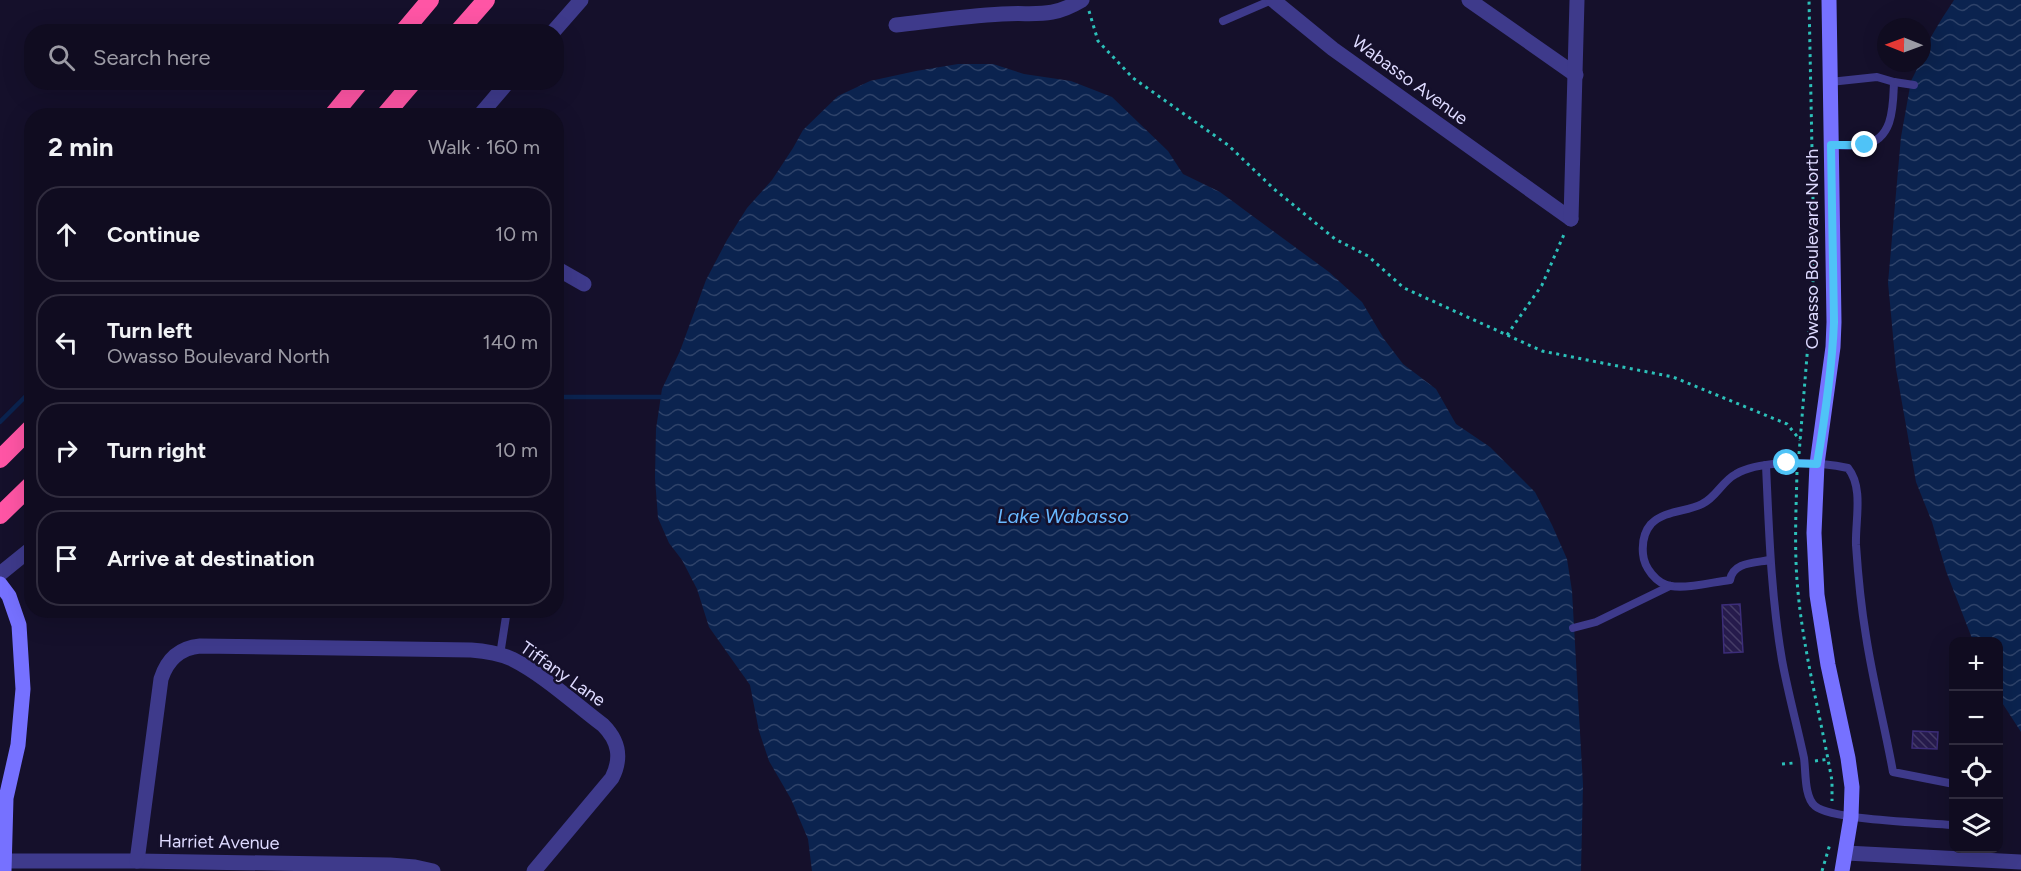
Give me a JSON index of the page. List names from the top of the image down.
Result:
{
  "streets": {
    "street": [
      "Wabasso Avenue",
      "Owasso Boulevard North",
      "Tiffany Lane",
      "Harriet Avenue"
    ]
  },
  "crossings": [
    ["Tiffany Lane", "Harriet Avenue"]
  ],
  "water": ["Lake Wabasso"],
  "north": "left",
  "page": {
    "search": "Search here",
    "heading": ["2 min", "Walk · 160 m"],
    "list": [
      ["Continue", "10 m"],
      ["Turn left", "Owasso Boulevard North", "140 m"],
      ["Turn right", "10 m"],
      "Arrive at destination"
    ],
    "map_buttons": ["+", "−"]
  }
}
